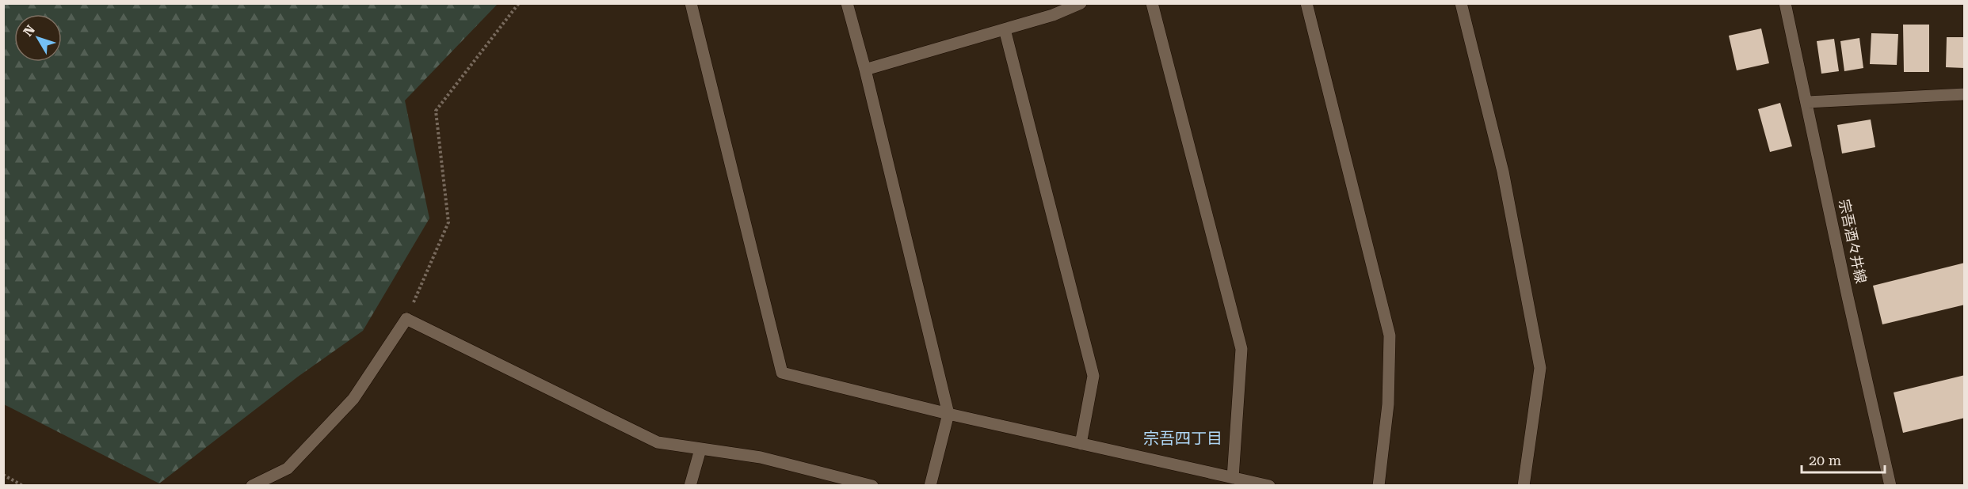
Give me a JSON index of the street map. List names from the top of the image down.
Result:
{
  "streets": {
    "street": ["宗吾酒々井線"]
  },
  "districts": ["宗吾四丁目"],
  "scale_bar": "20 m",
  "north": "top left"
}
